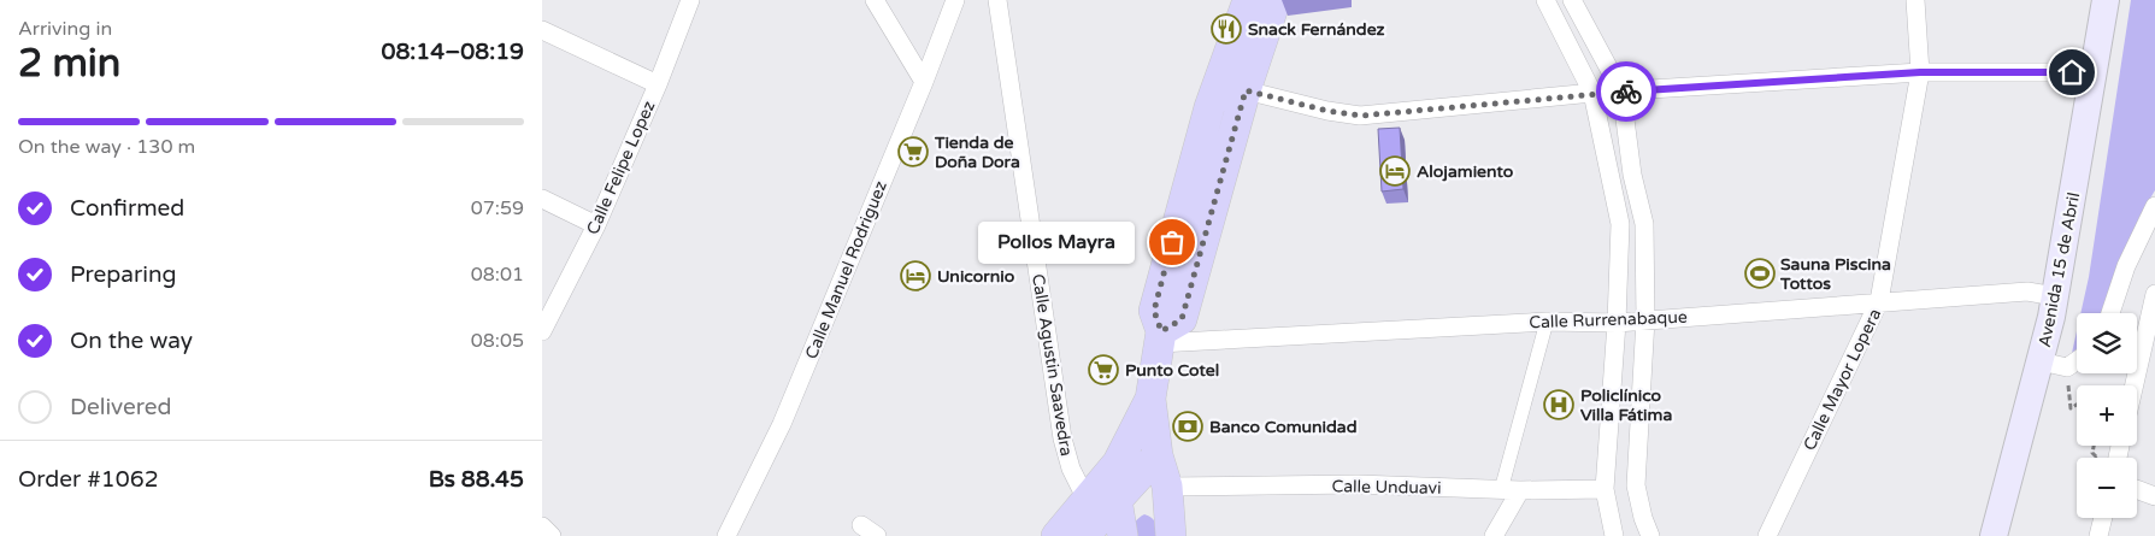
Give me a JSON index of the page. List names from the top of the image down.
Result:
{
  "streets": {
    "main road": ["Avenida 15 de Abril"],
    "street": [
      "Calle Felipe Lopez",
      "Calle Manuel Rodriguez",
      "Calle Rurrenabaque",
      "Calle Agustin Saavedra",
      "Calle Mayor Lopera",
      "Calle Unduavi"
    ]
  },
  "crossings": [
    ["Avenida 15 de Abril", "Calle Rurrenabaque"],
    ["Calle Rurrenabaque", "Calle Mayor Lopera"]
  ],
  "places": {
    "restaurant": ["Snack Fernández"],
    "supermarket": ["Tienda de Doña Dora", "Punto Cotel"],
    "hotel": ["Alojamiento", "Unicornio"],
    "other": ["Pollos Mayra"],
    "sports": ["Sauna Piscina Tottos"],
    "hospital": ["Policlínico Villa Fátima"],
    "bank": ["Banco Comunidad"]
  },
  "page": {
    "heading": ["2 min", "Arriving in", "08:14–08:19"],
    "panel": ["Order #1062", "Bs 88.45"],
    "bar": "On the way · 130 m",
    "list": [
      ["Confirmed", "07:59"],
      ["Preparing", "08:01"],
      ["On the way", "08:05"],
      "Delivered"
    ],
    "bubble": "Pollos Mayra",
    "map_buttons": ["+", "−"]
  }
}
